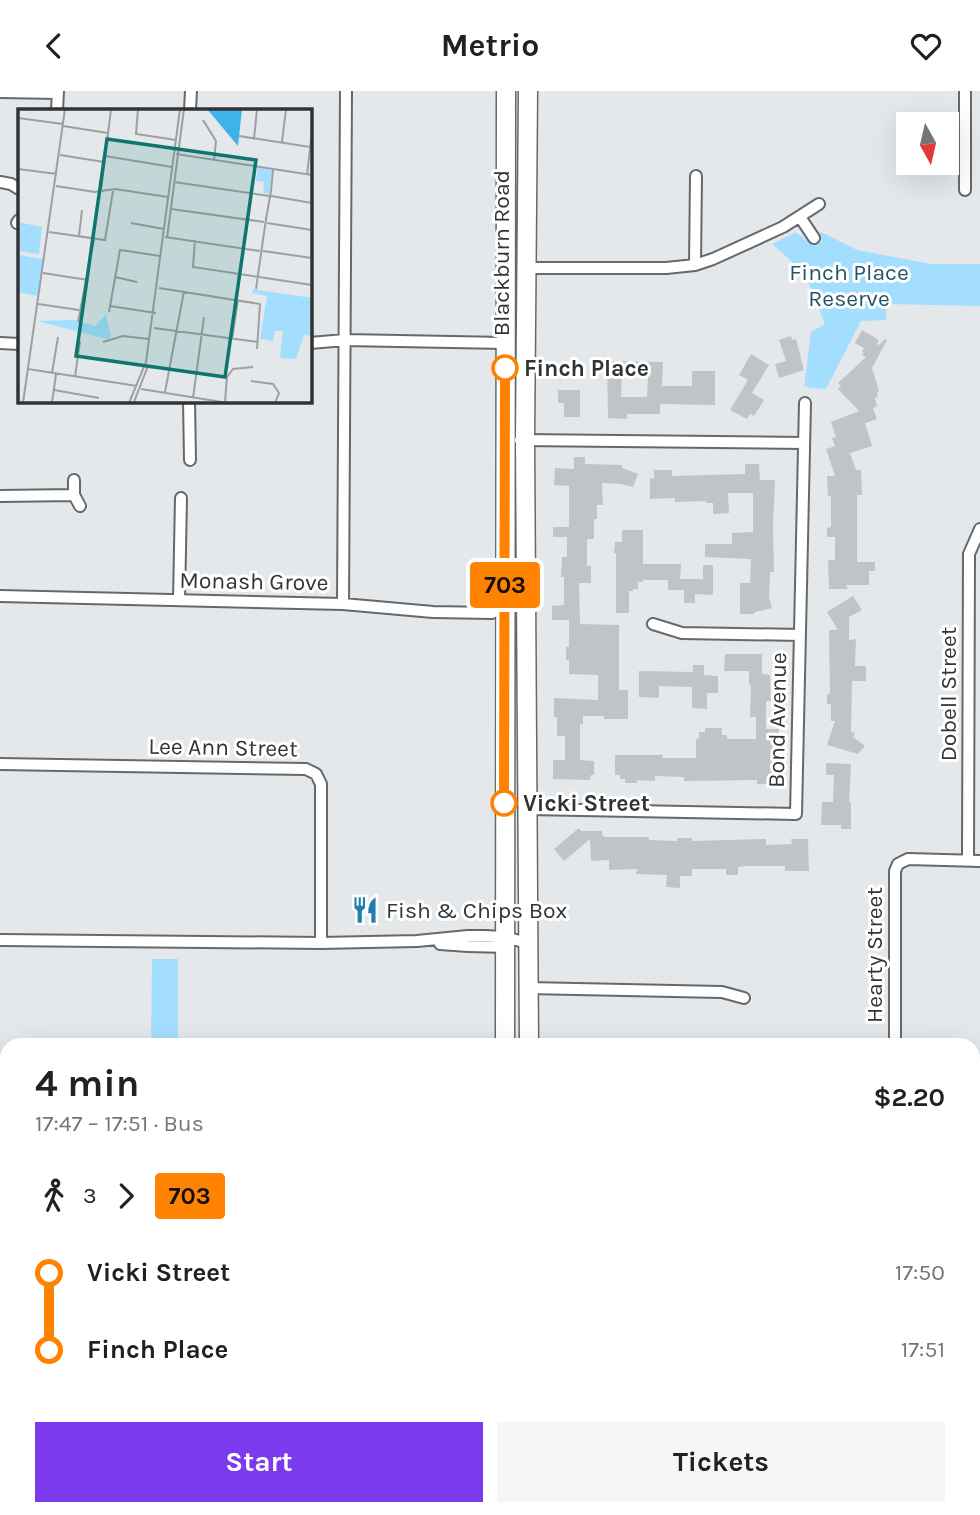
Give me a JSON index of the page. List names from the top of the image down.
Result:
{
  "streets": {
    "main road": ["Blackburn Road"],
    "street": [
      "Monash Grove",
      "Dobell Street",
      "Bond Avenue",
      "Lee Ann Street",
      "Hearty Street"
    ]
  },
  "crossings": [
    ["Blackburn Road", "Monash Grove"],
    ["Blackburn Road", "Bond Avenue"],
    ["Dobell Street", "Hearty Street"]
  ],
  "parks": ["Finch Place Reserve"],
  "places": {
    "other": ["Finch Place", "Vicki Street"],
    "restaurant": ["Fish & Chips Box"]
  },
  "lines": ["bus line 703"],
  "north": "bottom",
  "page": {
    "header": "Metrio",
    "on_map": "703",
    "heading": ["4 min", "17:47 – 17:51 · Bus", "$2.20"],
    "legs": ["3", "703"],
    "list": [
      {
        "name": "Vicki Street",
        "value": "17:50"
      },
      {
        "name": "Finch Place",
        "value": "17:51"
      }
    ],
    "buttons": ["Start", "Tickets"]
  }
}
